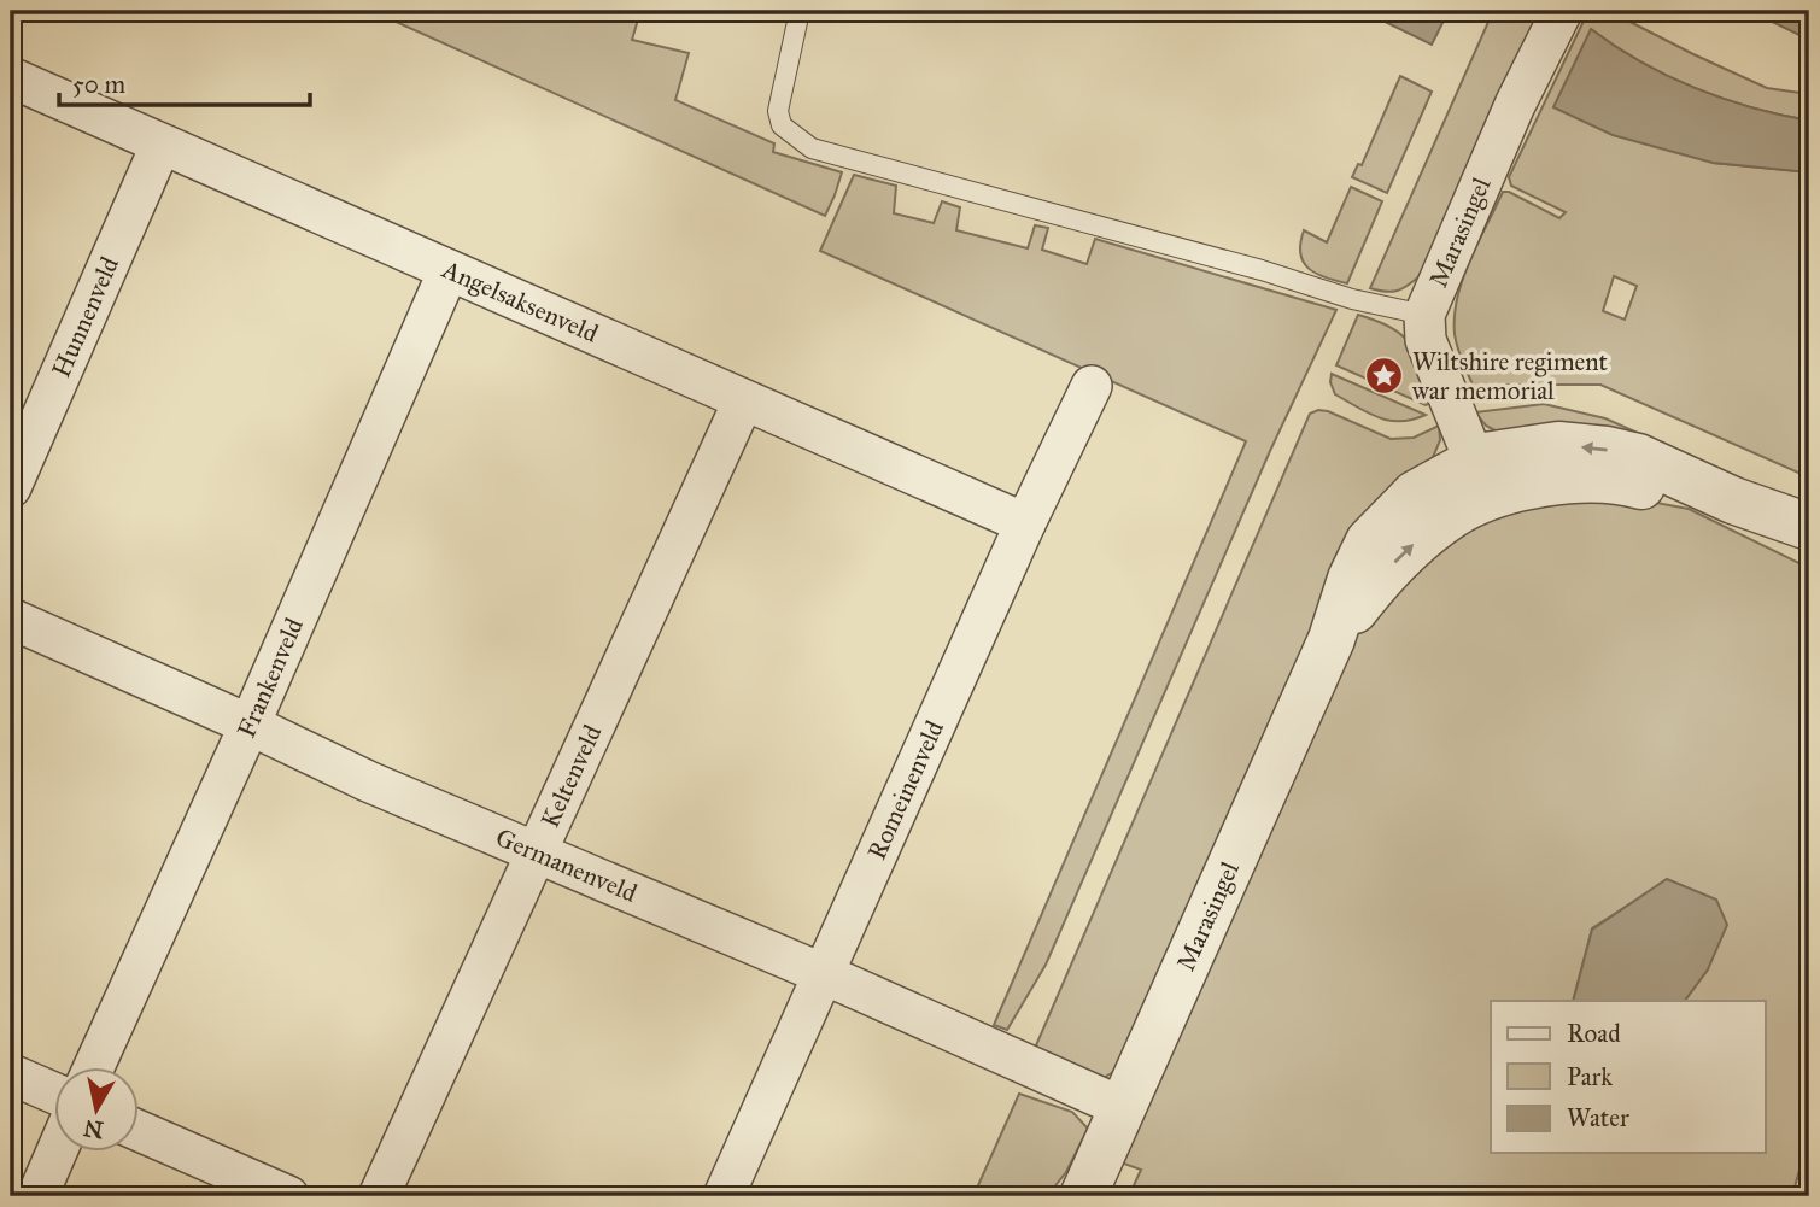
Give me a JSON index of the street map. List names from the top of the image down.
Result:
{
  "streets": {
    "street": [
      "Marasingel",
      "Angelsaksenveld",
      "Hunnenveld",
      "Frankenveld",
      "Keltenveld",
      "Romeinenveld",
      "Germanenveld"
    ]
  },
  "crossings": [
    ["Marasingel", "Germanenveld"],
    ["Angelsaksenveld", "Hunnenveld"],
    ["Angelsaksenveld", "Frankenveld"],
    ["Angelsaksenveld", "Keltenveld"],
    ["Angelsaksenveld", "Romeinenveld"],
    ["Frankenveld", "Germanenveld"],
    ["Keltenveld", "Germanenveld"],
    ["Romeinenveld", "Germanenveld"]
  ],
  "places": {
    "place": ["Wiltshire regiment war memorial"]
  },
  "legend": ["Road", "Park", "Water"],
  "scale_bar": "50 m",
  "north": "bottom"
}
